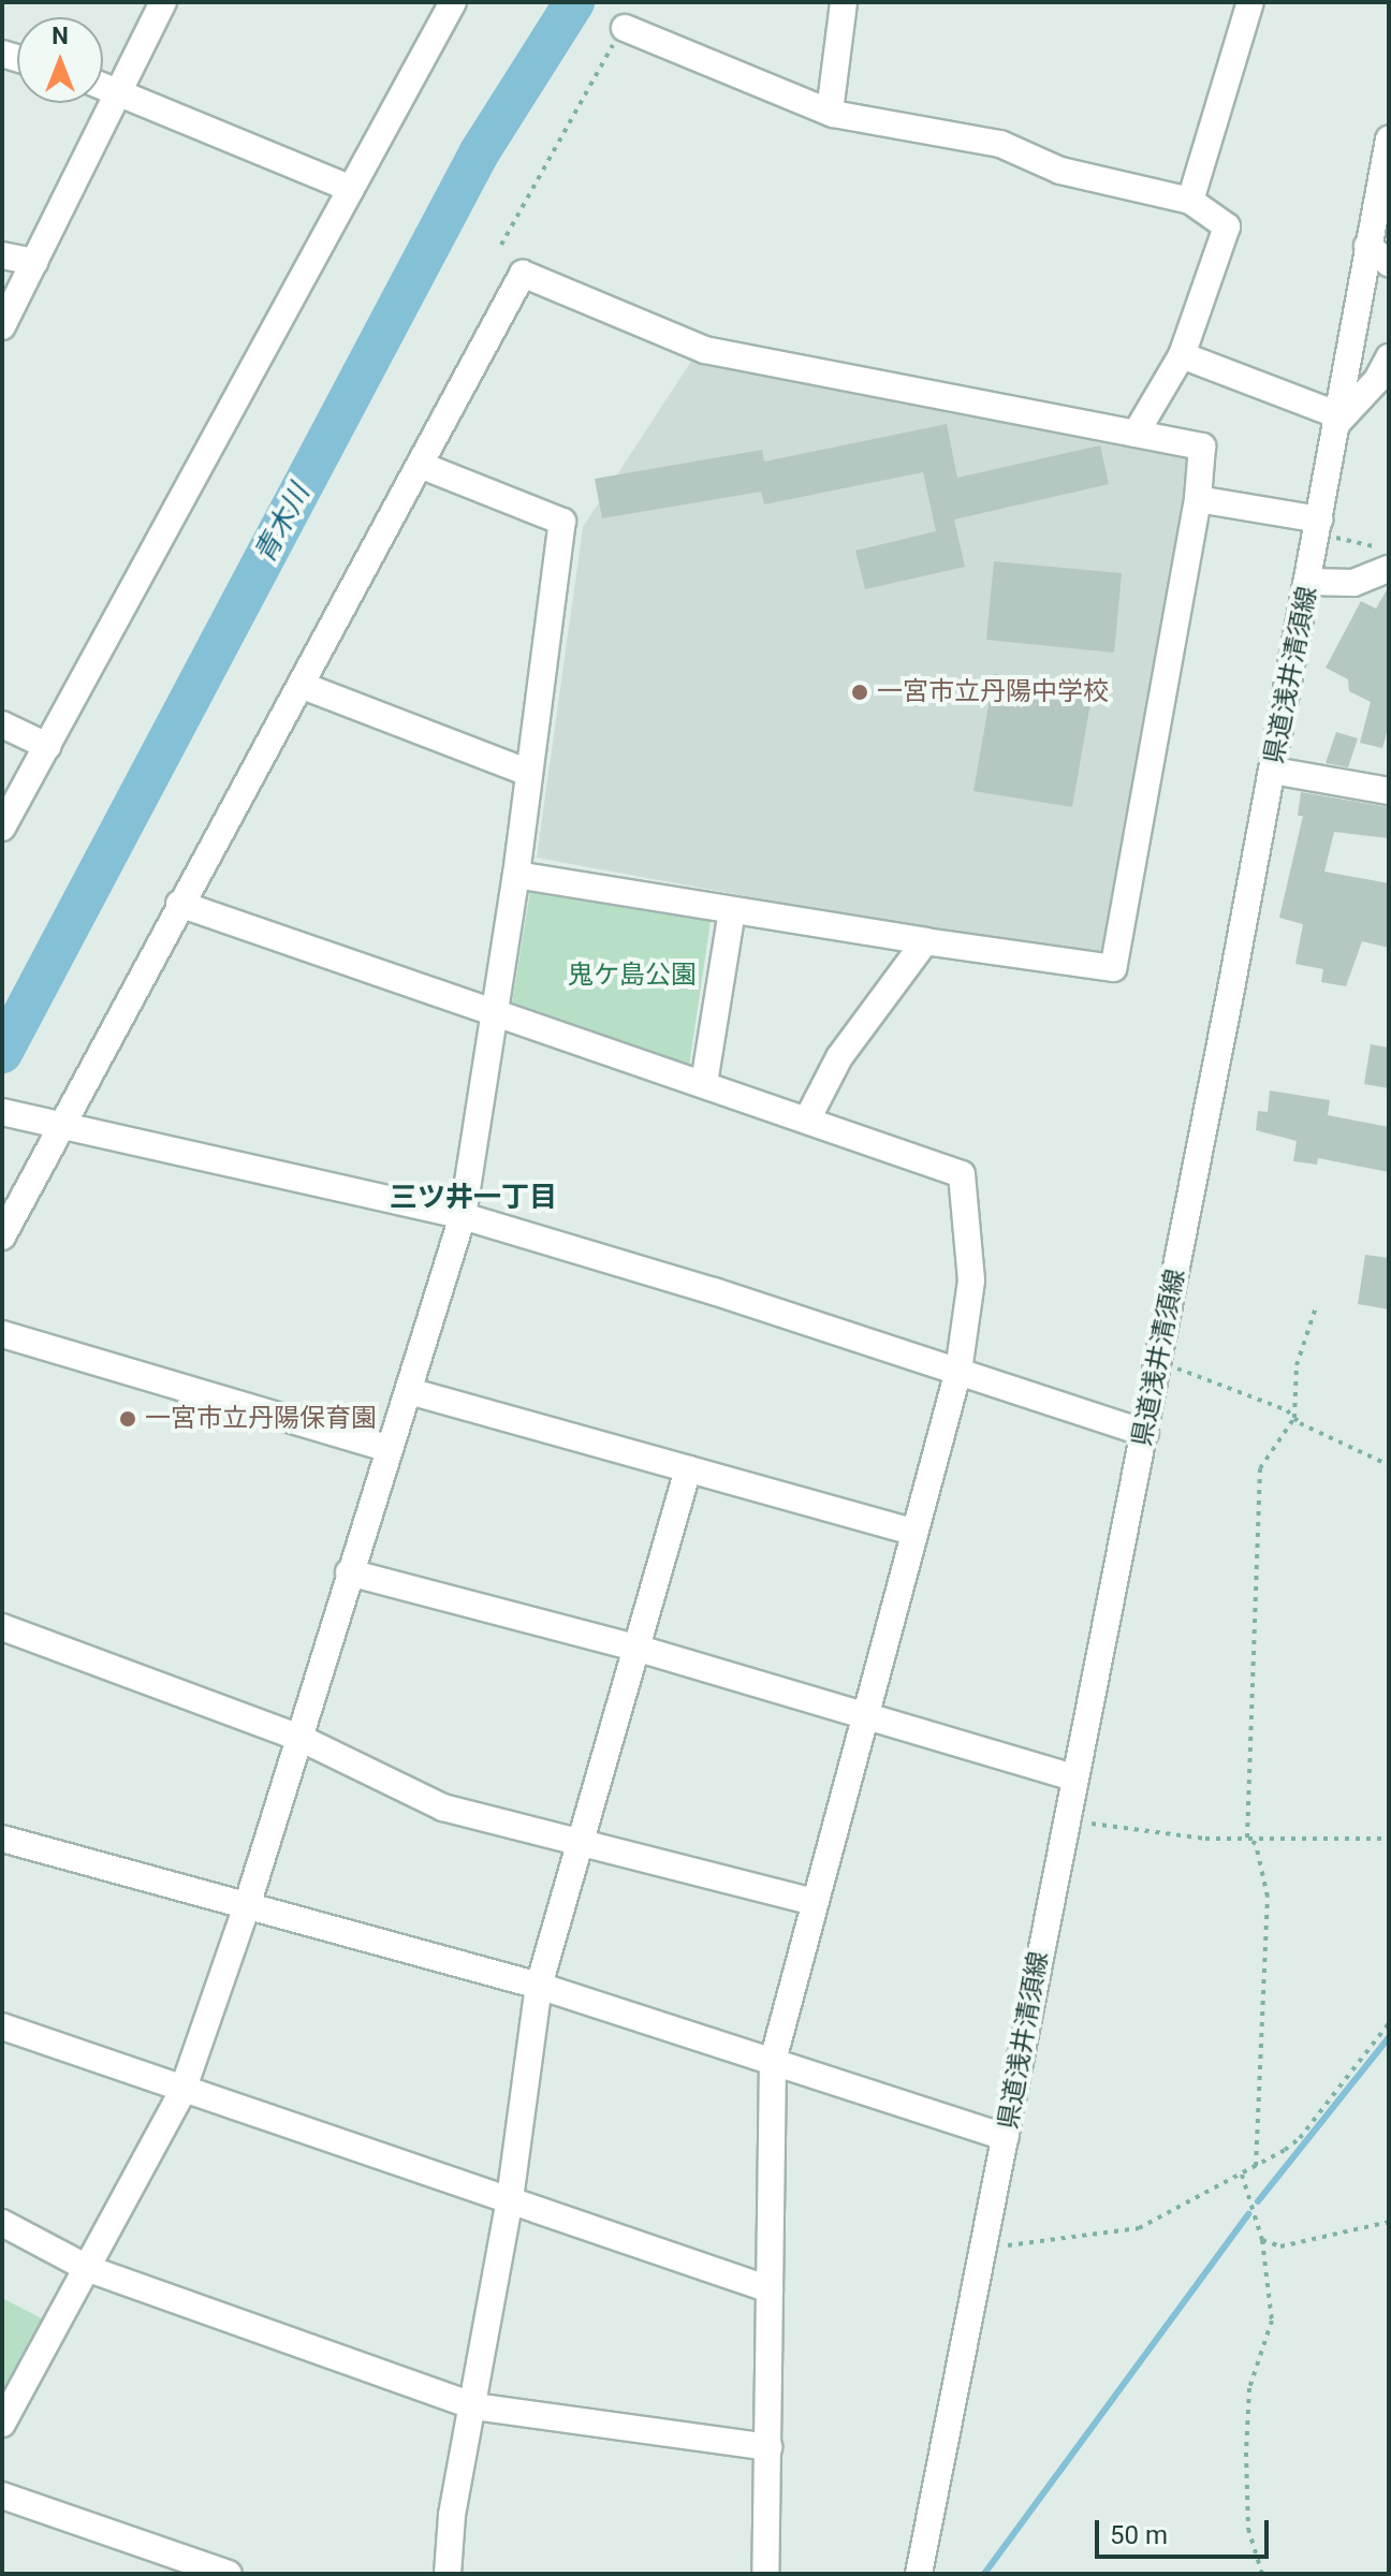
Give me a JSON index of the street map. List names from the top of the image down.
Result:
{
  "streets": {
    "street": ["県道浅井清須線"]
  },
  "districts": ["三ツ井一丁目"],
  "water": ["青木川"],
  "parks": ["鬼ケ島公園"],
  "places": ["一宮市立丹陽中学校", "一宮市立丹陽保育園"],
  "scale_bar": "50 m",
  "north": "top"
}
